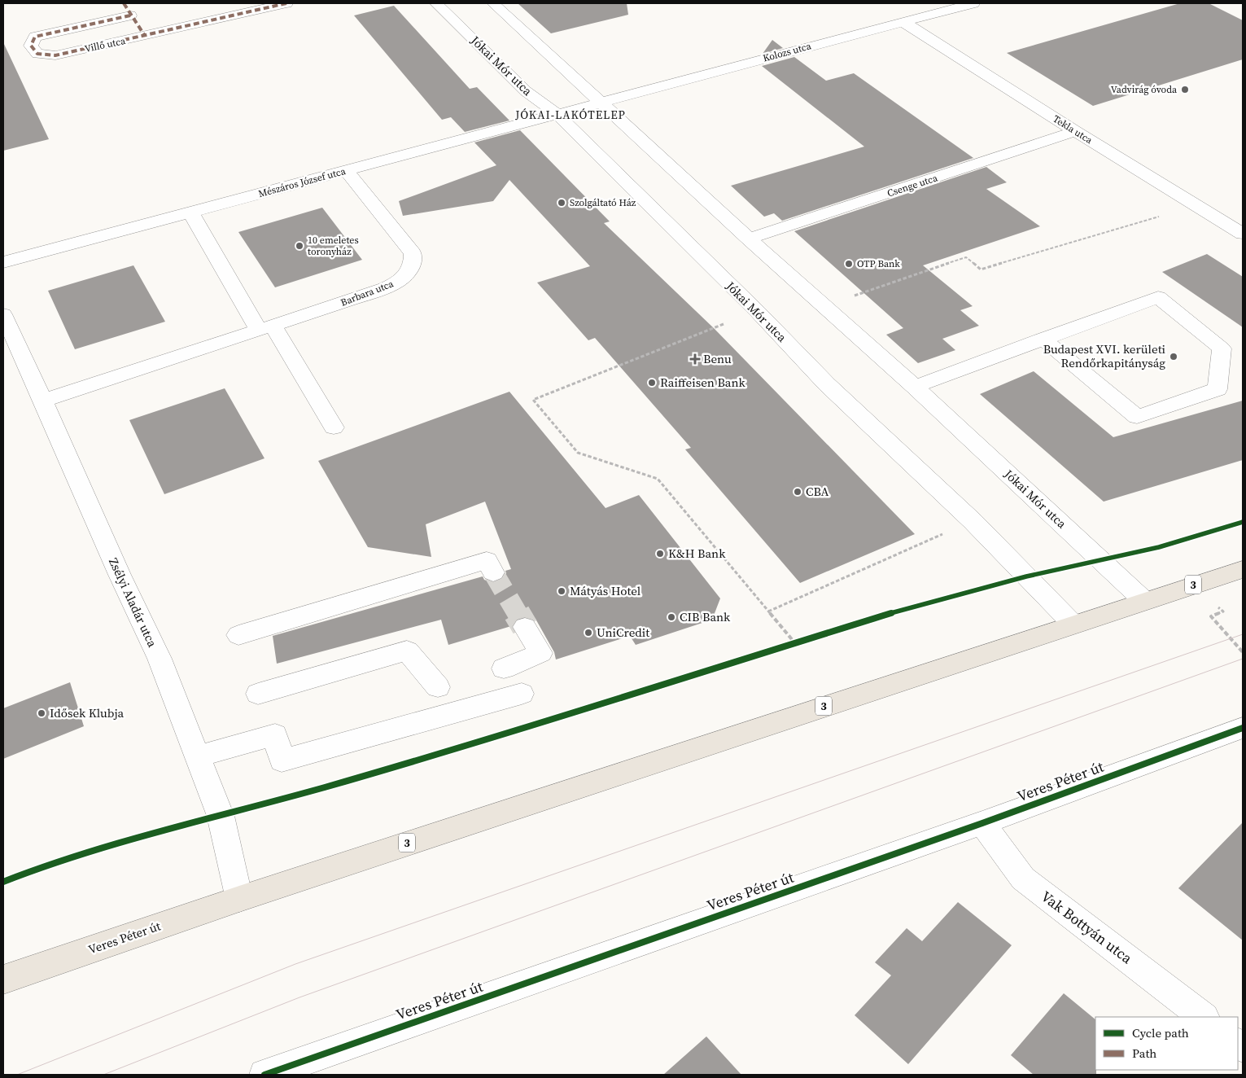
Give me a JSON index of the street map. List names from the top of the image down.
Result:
{
  "streets": {
    "main road": ["3", "Veres Péter út"],
    "street": [
      "Villő utca",
      "Kolozs utca",
      "Jókai Mór utca",
      "Tekla utca",
      "Mészáros József utca",
      "Csenge utca",
      "Barbara utca",
      "Zsélyi Aladár utca",
      "Vak Bottyán utca"
    ]
  },
  "crossings": [
    ["Kolozs utca", "Jókai Mór utca"],
    ["Kolozs utca", "Tekla utca"],
    ["Kolozs utca", "Mészáros József utca"],
    ["Jókai Mór utca", "Mészáros József utca"],
    ["Jókai Mór utca", "Csenge utca"],
    ["Jókai Mór utca", "Veres Péter út"],
    ["Tekla utca", "Csenge utca"],
    ["Mészáros József utca", "Barbara utca"],
    ["Barbara utca", "Zsélyi Aladár utca"],
    ["Zsélyi Aladár utca", "Veres Péter út"],
    ["Veres Péter út", "Vak Bottyán utca"]
  ],
  "districts": ["JÓKAI-LAKÓTELEP"],
  "places": {
    "other": [
      "Vadvirág óvoda",
      "Szolgáltató Ház",
      "10 emeletes toronyház",
      "OTP Bank",
      "Budapest XVI. kerületi Rendőrkapitányság",
      "Raiffeisen Bank",
      "CBA",
      "K&H Bank",
      "Mátyás Hotel",
      "CIB Bank",
      "UniCredit",
      "Idősek Klubja"
    ],
    "health": ["Benu"]
  },
  "legend": ["Cycle path", "Path"]
}
